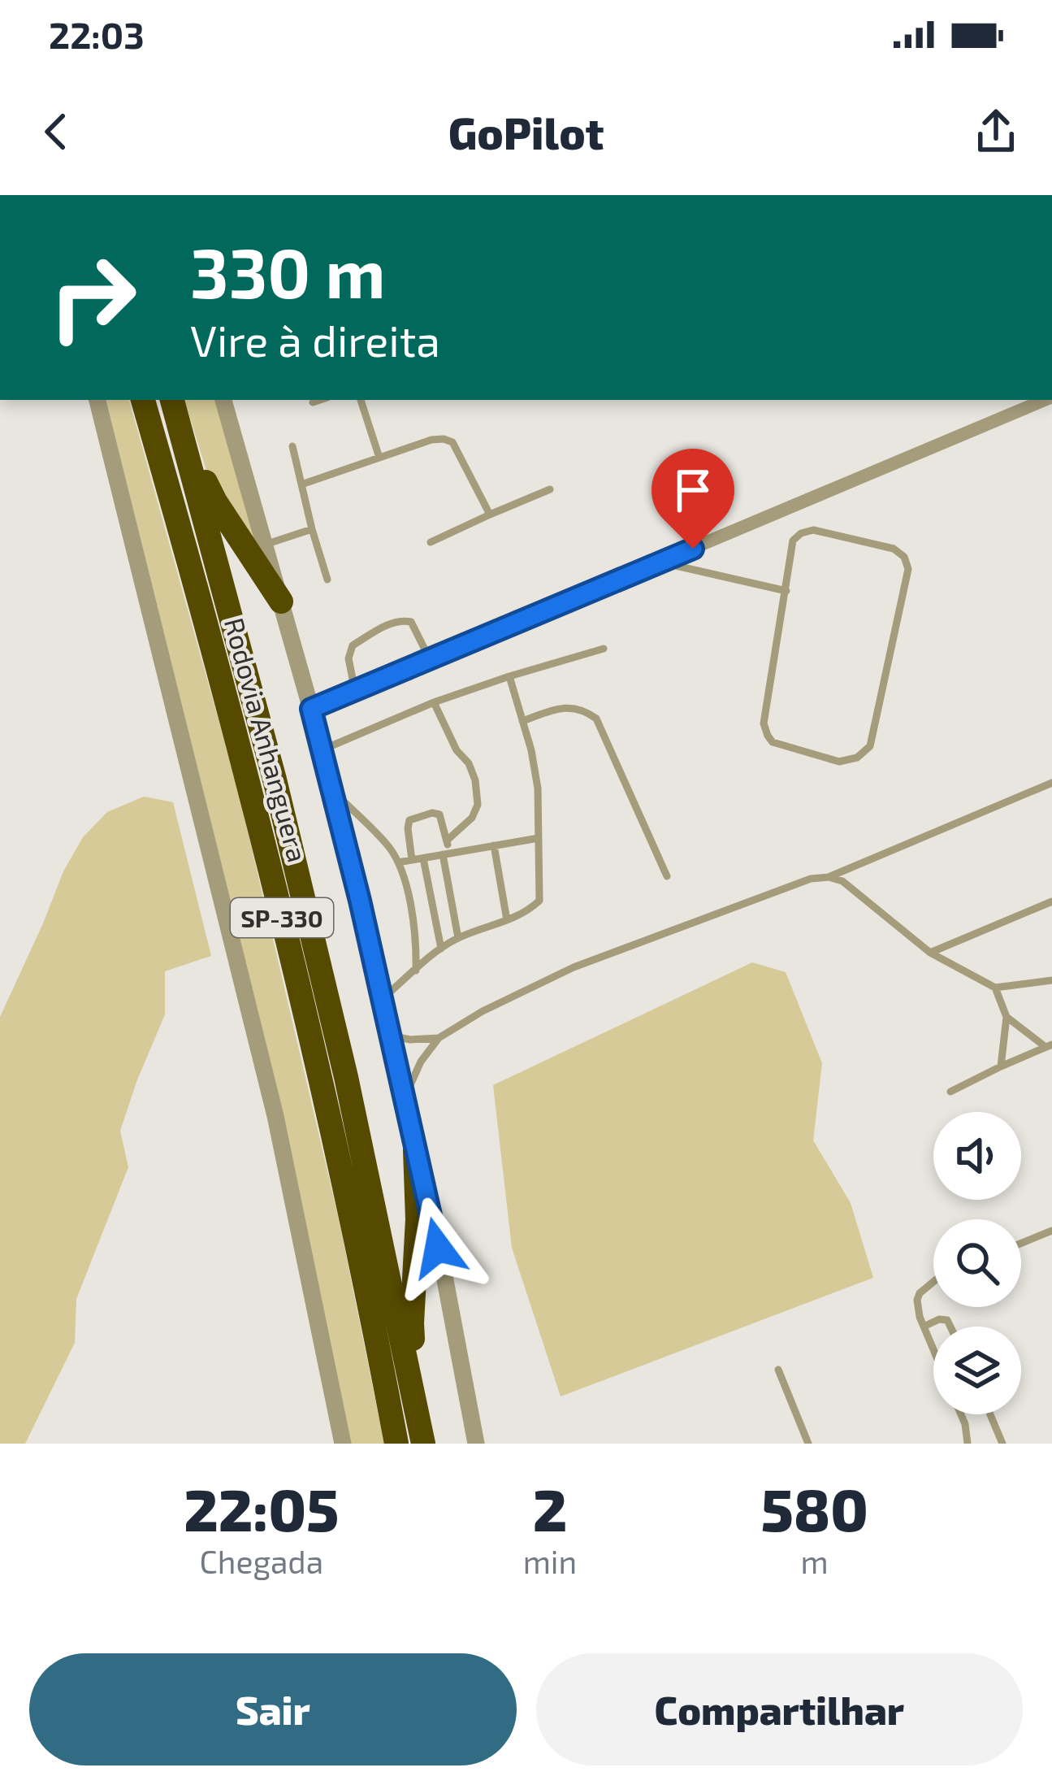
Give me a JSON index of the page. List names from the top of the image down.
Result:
{
  "streets": {
    "highway": ["Rodovia Anhanguera", "SP-330"]
  },
  "page": {
    "status": "22:03",
    "header": "GoPilot",
    "turn": ["330 m", "Vire à direita"],
    "eta": [
      "22:05",
      "Chegada",
      "2",
      "min",
      "580",
      "m"
    ],
    "buttons": ["Sair", "Compartilhar"]
  }
}
